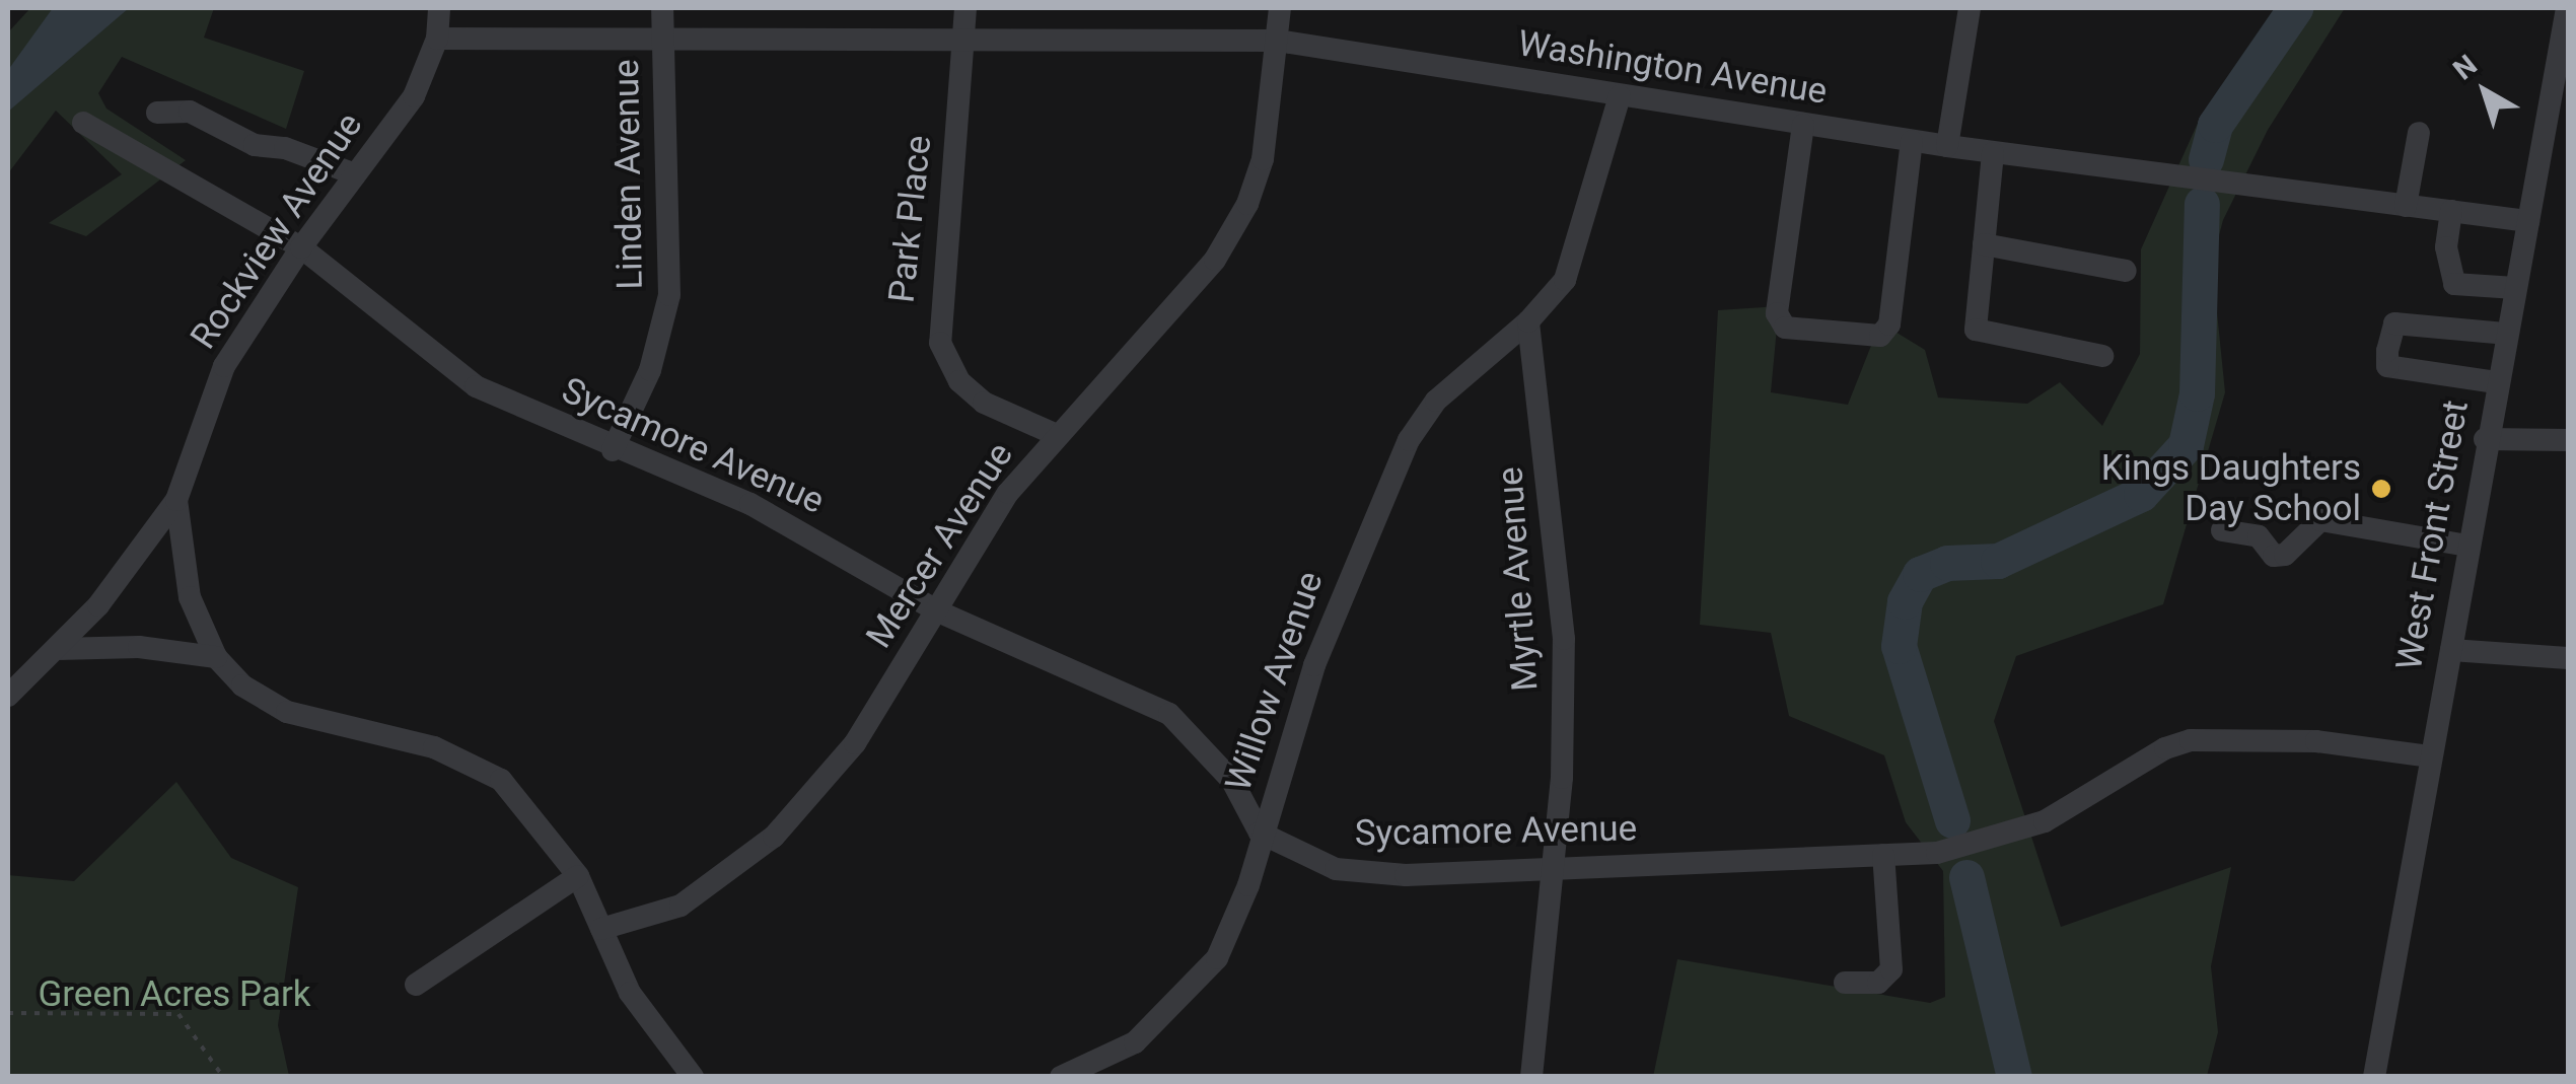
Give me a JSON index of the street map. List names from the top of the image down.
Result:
{
  "streets": {
    "street": [
      "Washington Avenue",
      "Linden Avenue",
      "Park Place",
      "Rockview Avenue",
      "Sycamore Avenue",
      "West Front Street",
      "Mercer Avenue",
      "Myrtle Avenue",
      "Willow Avenue"
    ]
  },
  "crossings": [
    ["Washington Avenue", "Linden Avenue"],
    ["Washington Avenue", "Park Place"],
    ["Washington Avenue", "Rockview Avenue"],
    ["Washington Avenue", "West Front Street"],
    ["Washington Avenue", "Mercer Avenue"],
    ["Linden Avenue", "Sycamore Avenue"],
    ["Park Place", "Mercer Avenue"],
    ["Rockview Avenue", "Sycamore Avenue"],
    ["Rockview Avenue", "Mercer Avenue"],
    ["Sycamore Avenue", "West Front Street"],
    ["Sycamore Avenue", "Mercer Avenue"],
    ["Sycamore Avenue", "Myrtle Avenue"],
    ["Sycamore Avenue", "Willow Avenue"],
    ["Myrtle Avenue", "Willow Avenue"]
  ],
  "parks": ["Green Acres Park"],
  "places": ["Kings Daughters Day School"],
  "north": "top left"
}
